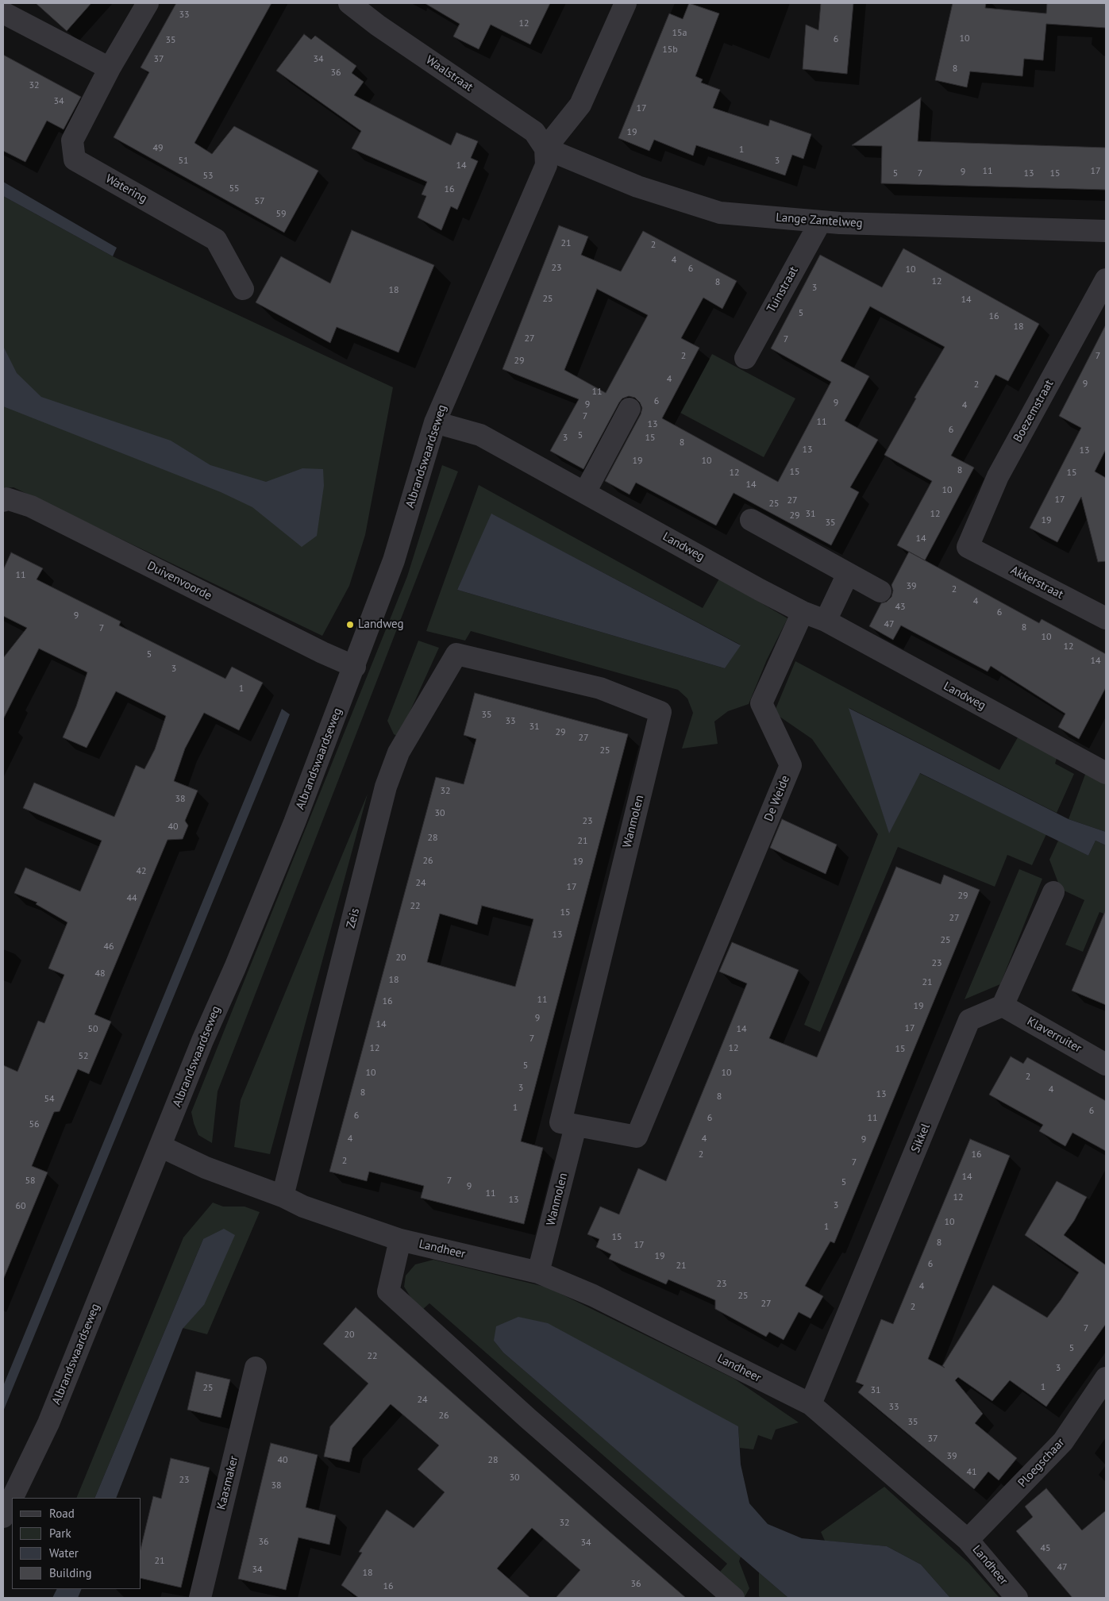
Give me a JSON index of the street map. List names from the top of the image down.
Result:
{
  "streets": {
    "street": [
      "Waalstraat",
      "Watering",
      "Lange Zantelweg",
      "Tuinstraat",
      "Boezemstraat",
      "Albrandswaardseweg",
      "Landweg",
      "Duivenvoorde",
      "Akkerstraat",
      "De Weide",
      "Wanmolen",
      "Zeis",
      "Klaverruiter",
      "Sikkel",
      "Landheer",
      "Ploegschaar",
      "Kaasmaker"
    ]
  },
  "crossings": [
    ["Waalstraat", "Lange Zantelweg"],
    ["Waalstraat", "Albrandswaardseweg"],
    ["Lange Zantelweg", "Tuinstraat"],
    ["Lange Zantelweg", "Albrandswaardseweg"],
    ["Boezemstraat", "Akkerstraat"],
    ["Albrandswaardseweg", "Landweg"],
    ["Albrandswaardseweg", "Duivenvoorde"],
    ["Albrandswaardseweg", "Landheer"],
    ["Landweg", "De Weide"],
    ["De Weide", "Wanmolen"],
    ["Wanmolen", "Zeis"],
    ["Wanmolen", "Landheer"],
    ["Zeis", "Landheer"],
    ["Klaverruiter", "Sikkel"],
    ["Sikkel", "Landheer"],
    ["Landheer", "Ploegschaar"]
  ],
  "places": ["Landweg"],
  "house_numbers": [
    "33",
    "12",
    "15a",
    "10",
    "6",
    "35",
    "15b",
    "37",
    "34",
    "8",
    "36",
    "32",
    "34",
    "17",
    "19",
    "49",
    "1",
    "51",
    "3",
    "14",
    "11",
    "17",
    "9",
    "5",
    "7",
    "13",
    "15",
    "53",
    "55",
    "16",
    "57",
    "59",
    "21",
    "2",
    "4",
    "23",
    "6",
    "10",
    "12",
    "8",
    "3",
    "18",
    "25",
    "14",
    "5",
    "16",
    "18",
    "27",
    "7",
    "2",
    "7",
    "29",
    "4",
    "9",
    "2",
    "11",
    "6",
    "9",
    "9",
    "4",
    "7",
    "11",
    "13",
    "6",
    "5",
    "3",
    "15",
    "8",
    "13",
    "13",
    "19",
    "10",
    "8",
    "15",
    "12",
    "15",
    "14",
    "10",
    "17",
    "27",
    "25",
    "31",
    "12",
    "29",
    "19",
    "35",
    "14",
    "11",
    "39",
    "2",
    "4",
    "43",
    "6",
    "9",
    "47",
    "8",
    "7",
    "10",
    "12",
    "5",
    "14",
    "3",
    "1",
    "35",
    "33",
    "31",
    "29",
    "27",
    "25",
    "32",
    "38",
    "30",
    "23",
    "40",
    "28",
    "21",
    "26",
    "19",
    "42",
    "24",
    "17",
    "29",
    "44",
    "22",
    "15",
    "27",
    "13",
    "25",
    "46",
    "20",
    "23",
    "48",
    "18",
    "21",
    "11",
    "16",
    "19",
    "9",
    "14",
    "17",
    "50",
    "14",
    "7",
    "12",
    "12",
    "15",
    "52",
    "5",
    "10",
    "10",
    "2",
    "3",
    "4",
    "8",
    "13",
    "8",
    "54",
    "1",
    "6",
    "6",
    "6",
    "11",
    "56",
    "4",
    "4",
    "9",
    "2",
    "16",
    "2",
    "7",
    "14",
    "58",
    "7",
    "5",
    "9",
    "11",
    "12",
    "13",
    "3",
    "60",
    "10",
    "1",
    "15",
    "8",
    "17",
    "19",
    "6",
    "21",
    "23",
    "4",
    "25",
    "27",
    "2",
    "7",
    "20",
    "5",
    "22",
    "3",
    "1",
    "25",
    "31",
    "24",
    "33",
    "26",
    "35",
    "37",
    "39",
    "40",
    "28",
    "41",
    "30",
    "23",
    "38",
    "32",
    "36",
    "34",
    "45",
    "21",
    "47",
    "34",
    "18",
    "36",
    "16"
  ],
  "legend": [
    "Road",
    "Park",
    "Water",
    "Building"
  ]
}
